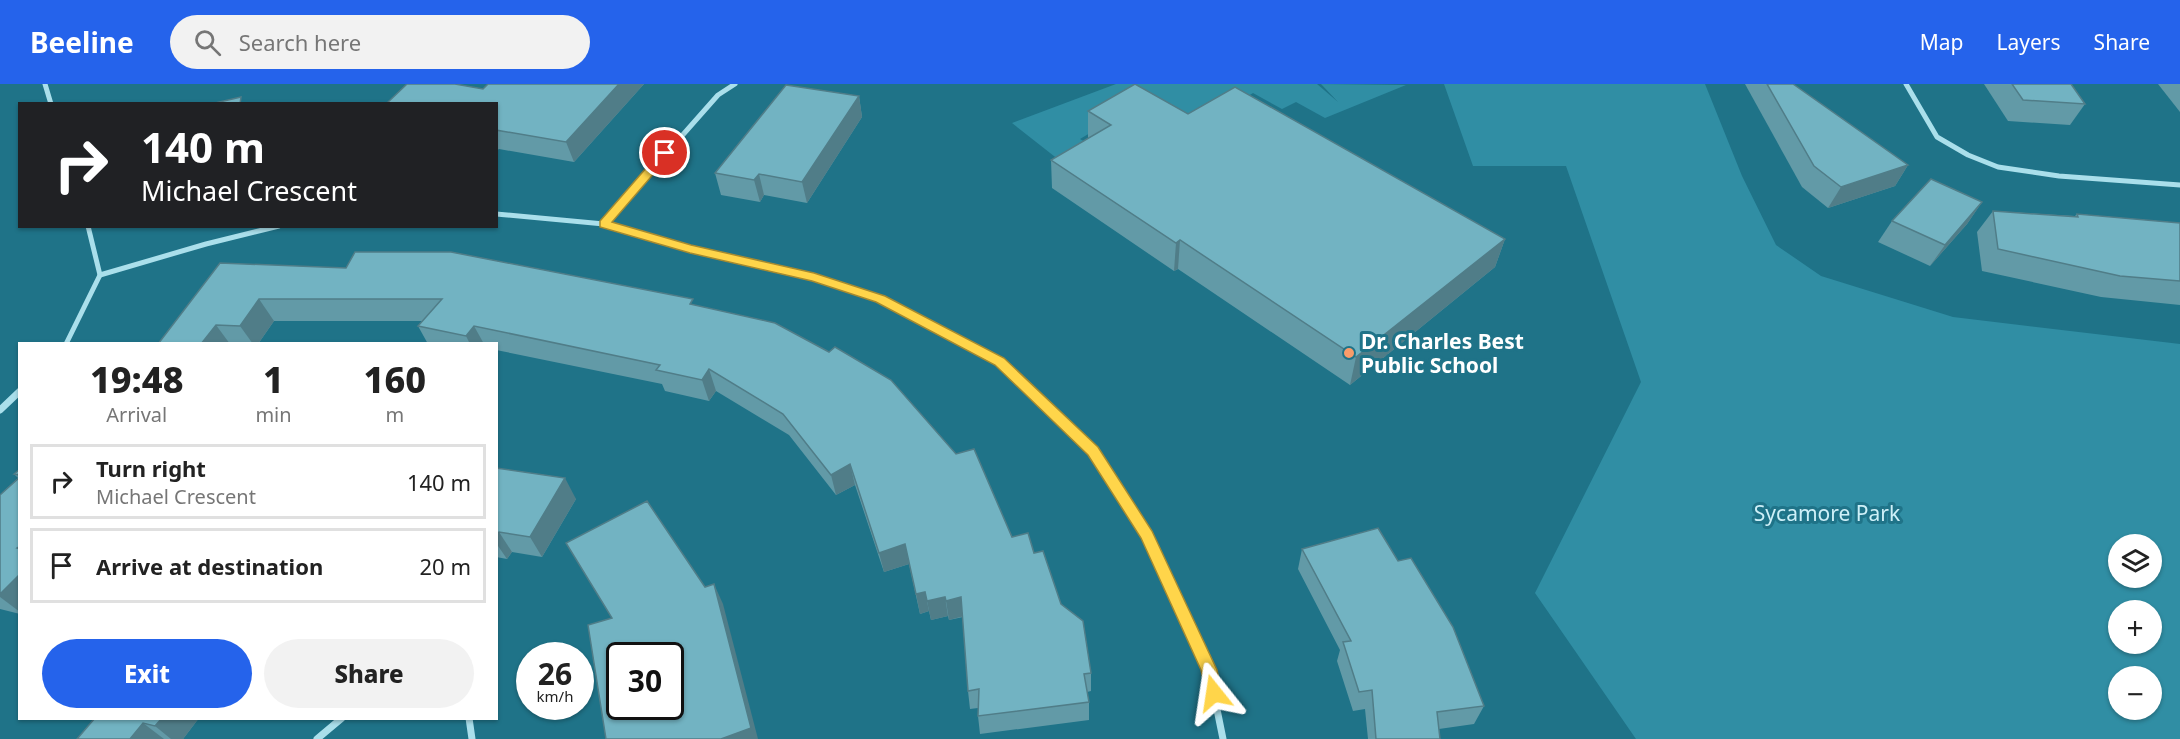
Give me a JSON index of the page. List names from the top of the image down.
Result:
{
  "parks": ["Sycamore Park"],
  "places": ["Dr. Charles Best Public School"],
  "page": {
    "header": "Beeline",
    "search": "Search here",
    "nav": ["Map", "Layers", "Share"],
    "turn": ["140 m", "Michael Crescent"],
    "eta": [
      "19:48",
      "Arrival",
      "1",
      "min",
      "160",
      "m"
    ],
    "list": [
      {
        "name": "Turn right",
        "note": "Michael Crescent",
        "value": "140 m"
      },
      {
        "name": "Arrive at destination",
        "value": "20 m"
      }
    ],
    "map_buttons": ["+", "−"],
    "buttons": ["Exit", "Share"],
    "speed": "26 km/h",
    "limit": "30"
  }
}
